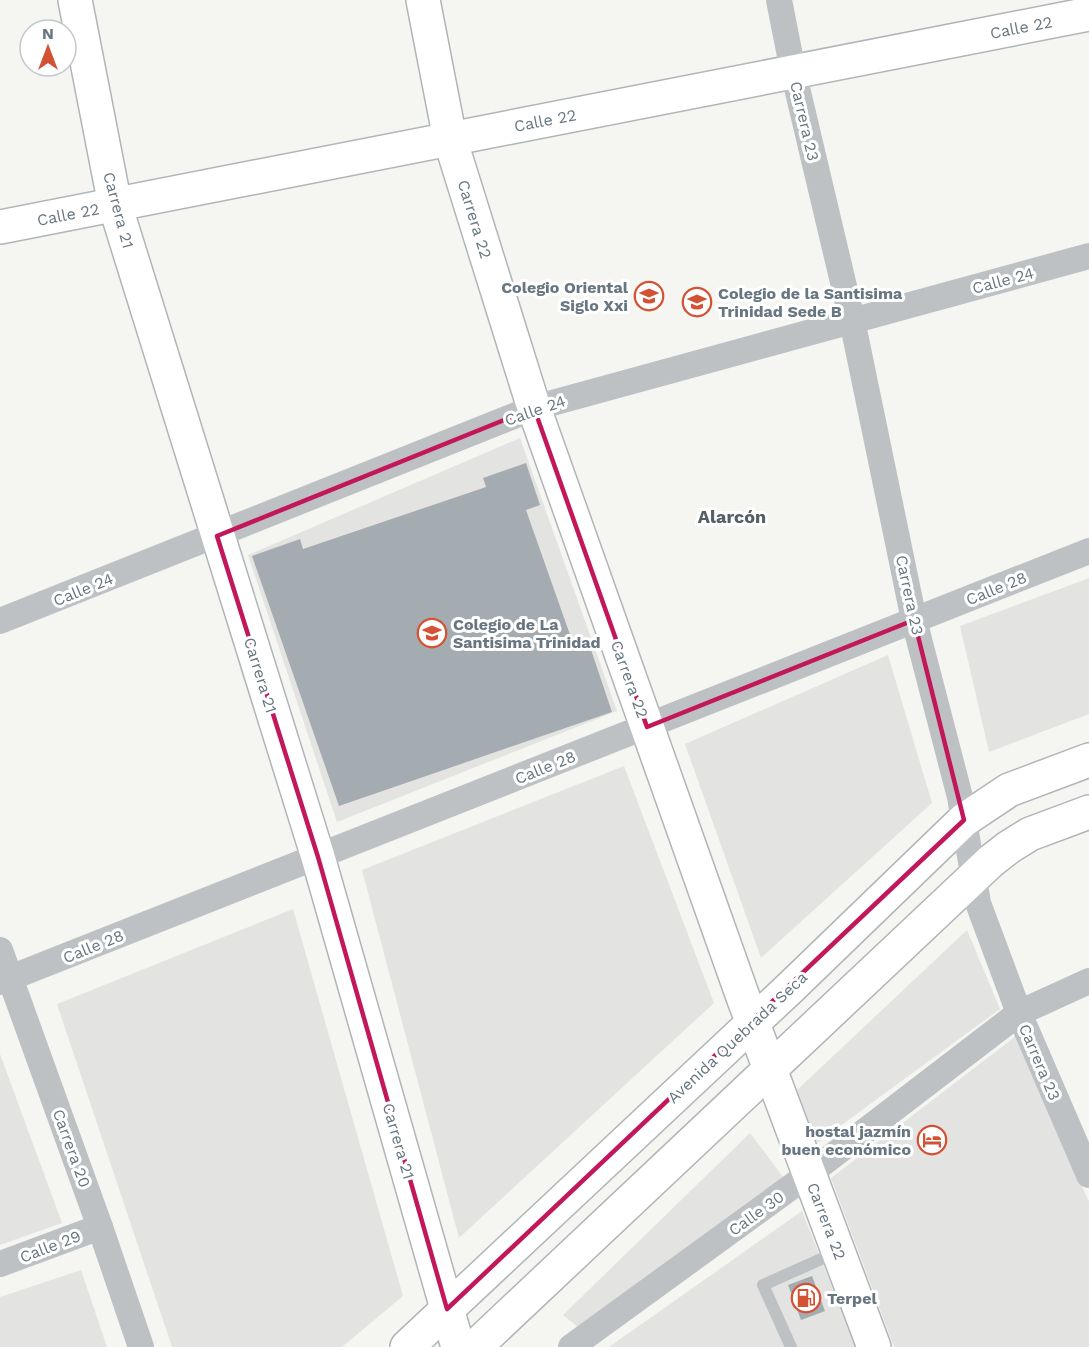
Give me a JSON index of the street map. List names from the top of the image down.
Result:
{
  "streets": {
    "street": [
      "Calle 22",
      "Carrera 23",
      "Carrera 21",
      "Carrera 22",
      "Calle 24",
      "Calle 28",
      "Avenida Quebrada Seca",
      "Carrera 20",
      "Calle 30",
      "Calle 29"
    ]
  },
  "crossings": [
    ["Calle 22", "Carrera 23"],
    ["Calle 22", "Carrera 21"],
    ["Calle 22", "Carrera 22"],
    ["Carrera 23", "Calle 24"],
    ["Carrera 23", "Calle 28"],
    ["Carrera 23", "Avenida Quebrada Seca"],
    ["Carrera 23", "Calle 30"],
    ["Carrera 21", "Calle 24"],
    ["Carrera 21", "Calle 28"],
    ["Carrera 21", "Avenida Quebrada Seca"],
    ["Carrera 22", "Calle 24"],
    ["Carrera 22", "Calle 28"],
    ["Carrera 22", "Avenida Quebrada Seca"],
    ["Carrera 22", "Calle 30"],
    ["Calle 28", "Carrera 20"],
    ["Carrera 20", "Calle 29"]
  ],
  "districts": ["Alarcón"],
  "places": {
    "school or university": ["Colegio Oriental Siglo Xxi", "Colegio de la Santisima Trinidad Sede B", "Colegio de La Santisima Trinidad"],
    "hotel": ["hostal jazmín buen económico"],
    "fuel station": ["Terpel"]
  },
  "north": "top"
}
